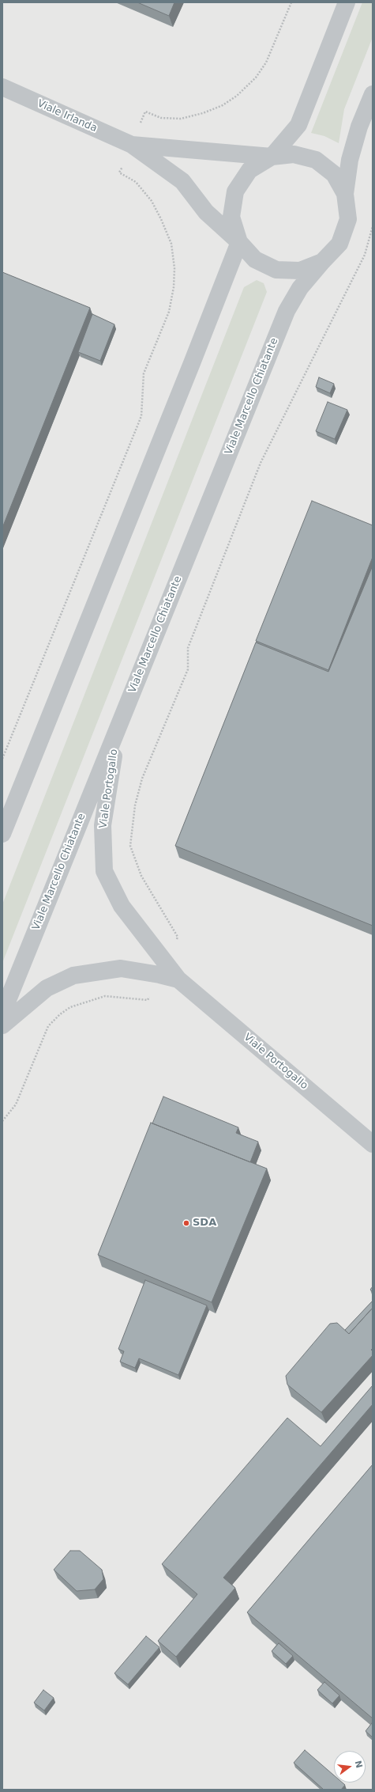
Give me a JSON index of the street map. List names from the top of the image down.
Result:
{
  "streets": {
    "street": ["Viale Irlanda", "Viale Marcello Chiatante", "Viale Portogallo"]
  },
  "crossings": [
    ["Viale Irlanda", "Viale Marcello Chiatante"],
    ["Viale Marcello Chiatante", "Viale Portogallo"]
  ],
  "places": ["SDA"],
  "north": "right"
}
